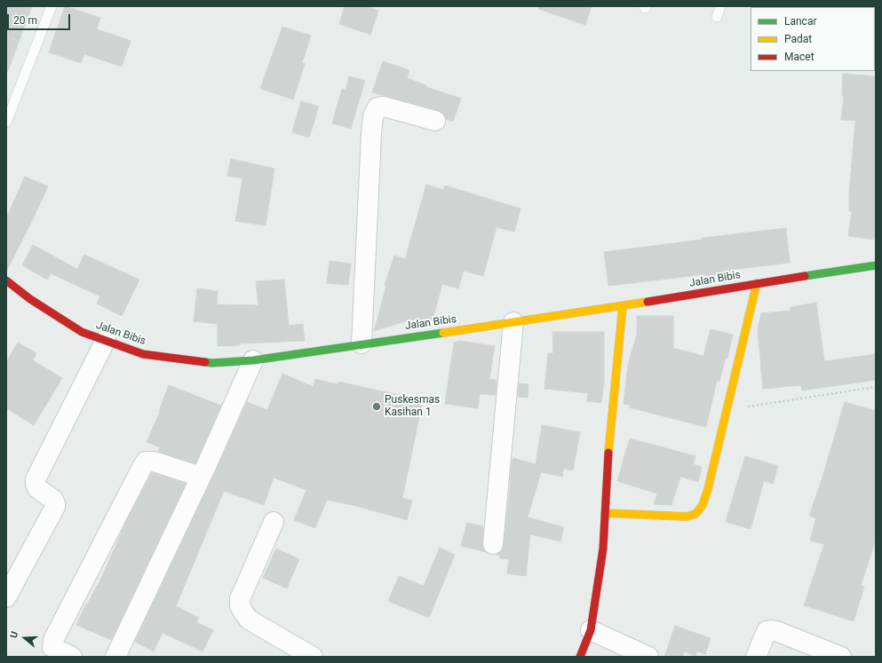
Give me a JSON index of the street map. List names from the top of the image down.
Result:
{
  "streets": {
    "main road": ["Jalan Bibis"]
  },
  "places": ["Puskesmas Kasihan 1"],
  "legend": ["Lancar", "Padat", "Macet"],
  "scale_bar": "20 m",
  "north": "left"
}
